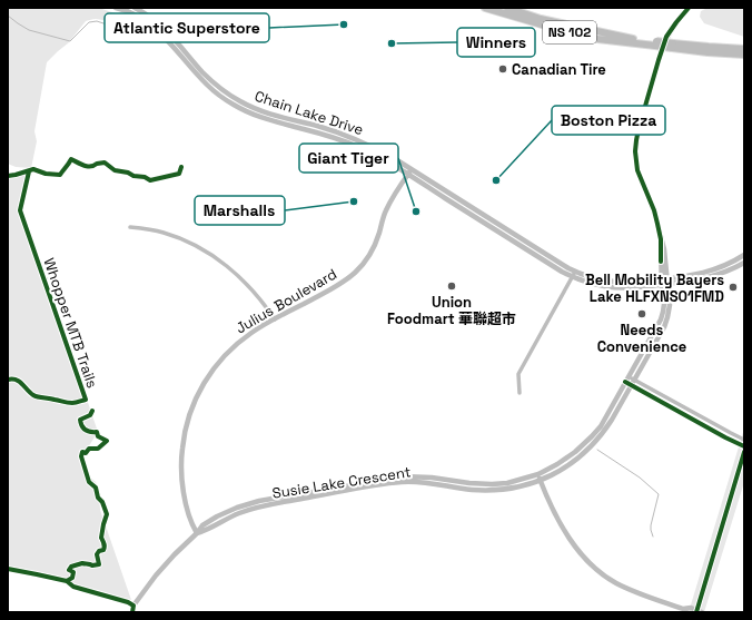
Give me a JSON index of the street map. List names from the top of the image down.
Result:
{
  "streets": {
    "highway": ["NS 102"],
    "street": ["Chain Lake Drive", "Julius Boulevard", "Susie Lake Crescent"],
    "cycle path": ["Whopper MTB Trails"]
  },
  "crossings": [
    ["Chain Lake Drive", "Julius Boulevard"],
    ["Chain Lake Drive", "Susie Lake Crescent"],
    ["Julius Boulevard", "Susie Lake Crescent"]
  ],
  "places": [
    "Atlantic Superstore",
    "Winners",
    "Canadian Tire",
    "Boston Pizza",
    "Marshalls",
    "Giant Tiger",
    "Union Foodmart 華聯超市",
    "Bell Mobility Bayers Lake HLFXNS01FMD",
    "Needs Convenience"
  ]
}
